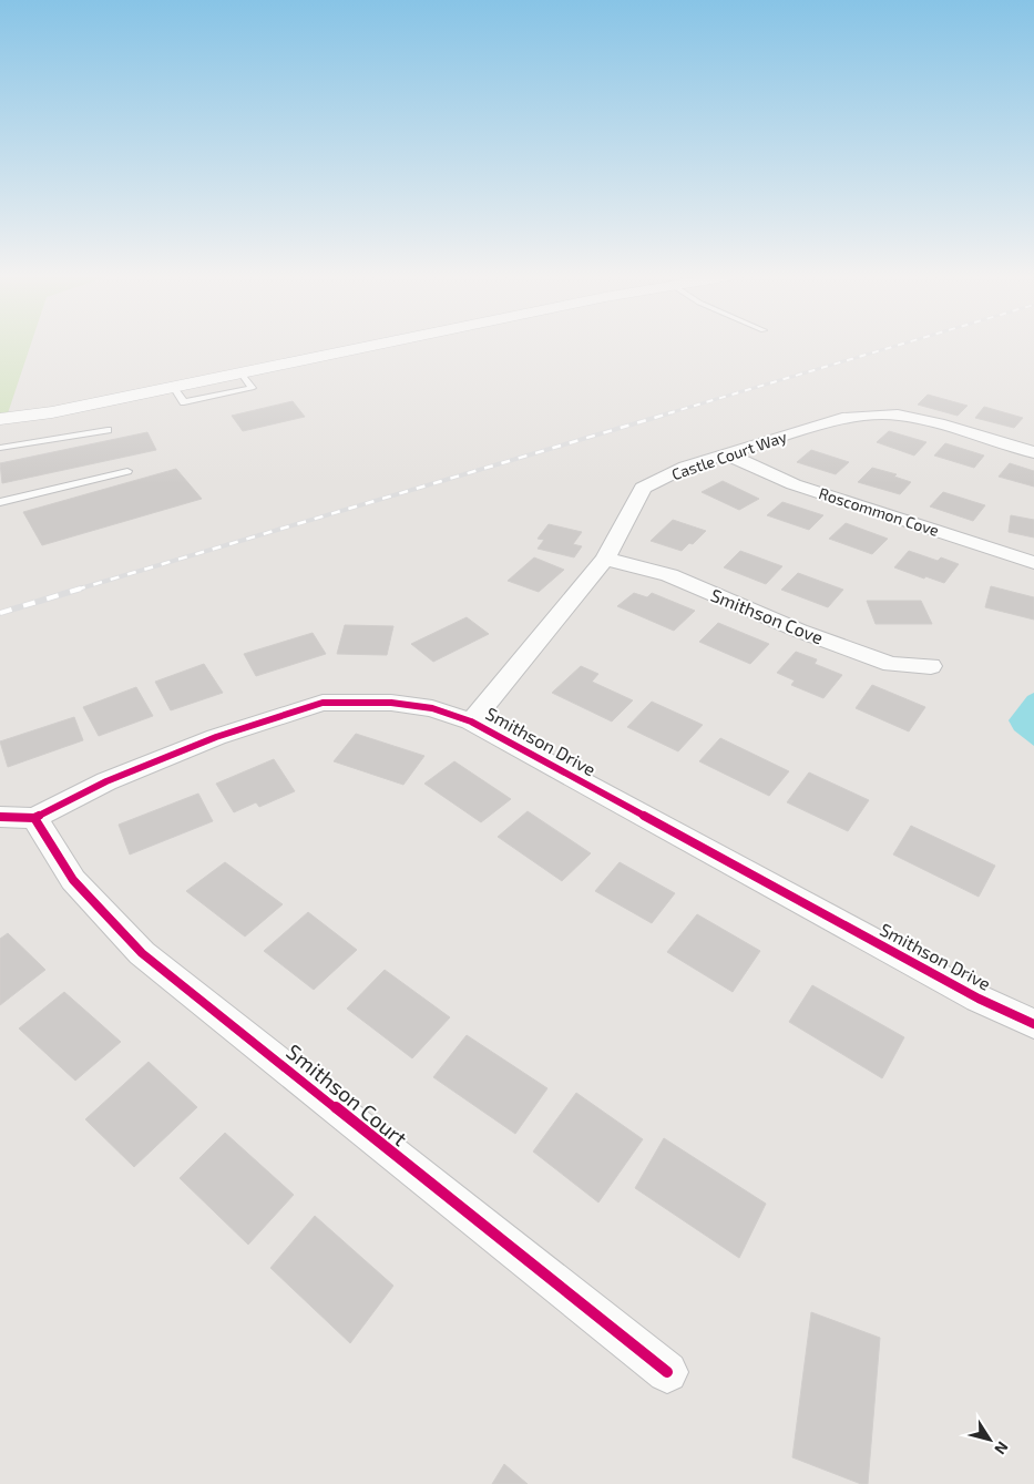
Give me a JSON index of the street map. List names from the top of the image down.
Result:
{
  "streets": {
    "street": [
      "Castle Court Way",
      "Roscommon Cove",
      "Smithson Cove",
      "Smithson Drive",
      "Smithson Court"
    ]
  },
  "crossings": [
    ["Castle Court Way", "Roscommon Cove"],
    ["Castle Court Way", "Smithson Cove"],
    ["Castle Court Way", "Smithson Drive"],
    ["Smithson Drive", "Smithson Court"]
  ],
  "north": "bottom right"
}
